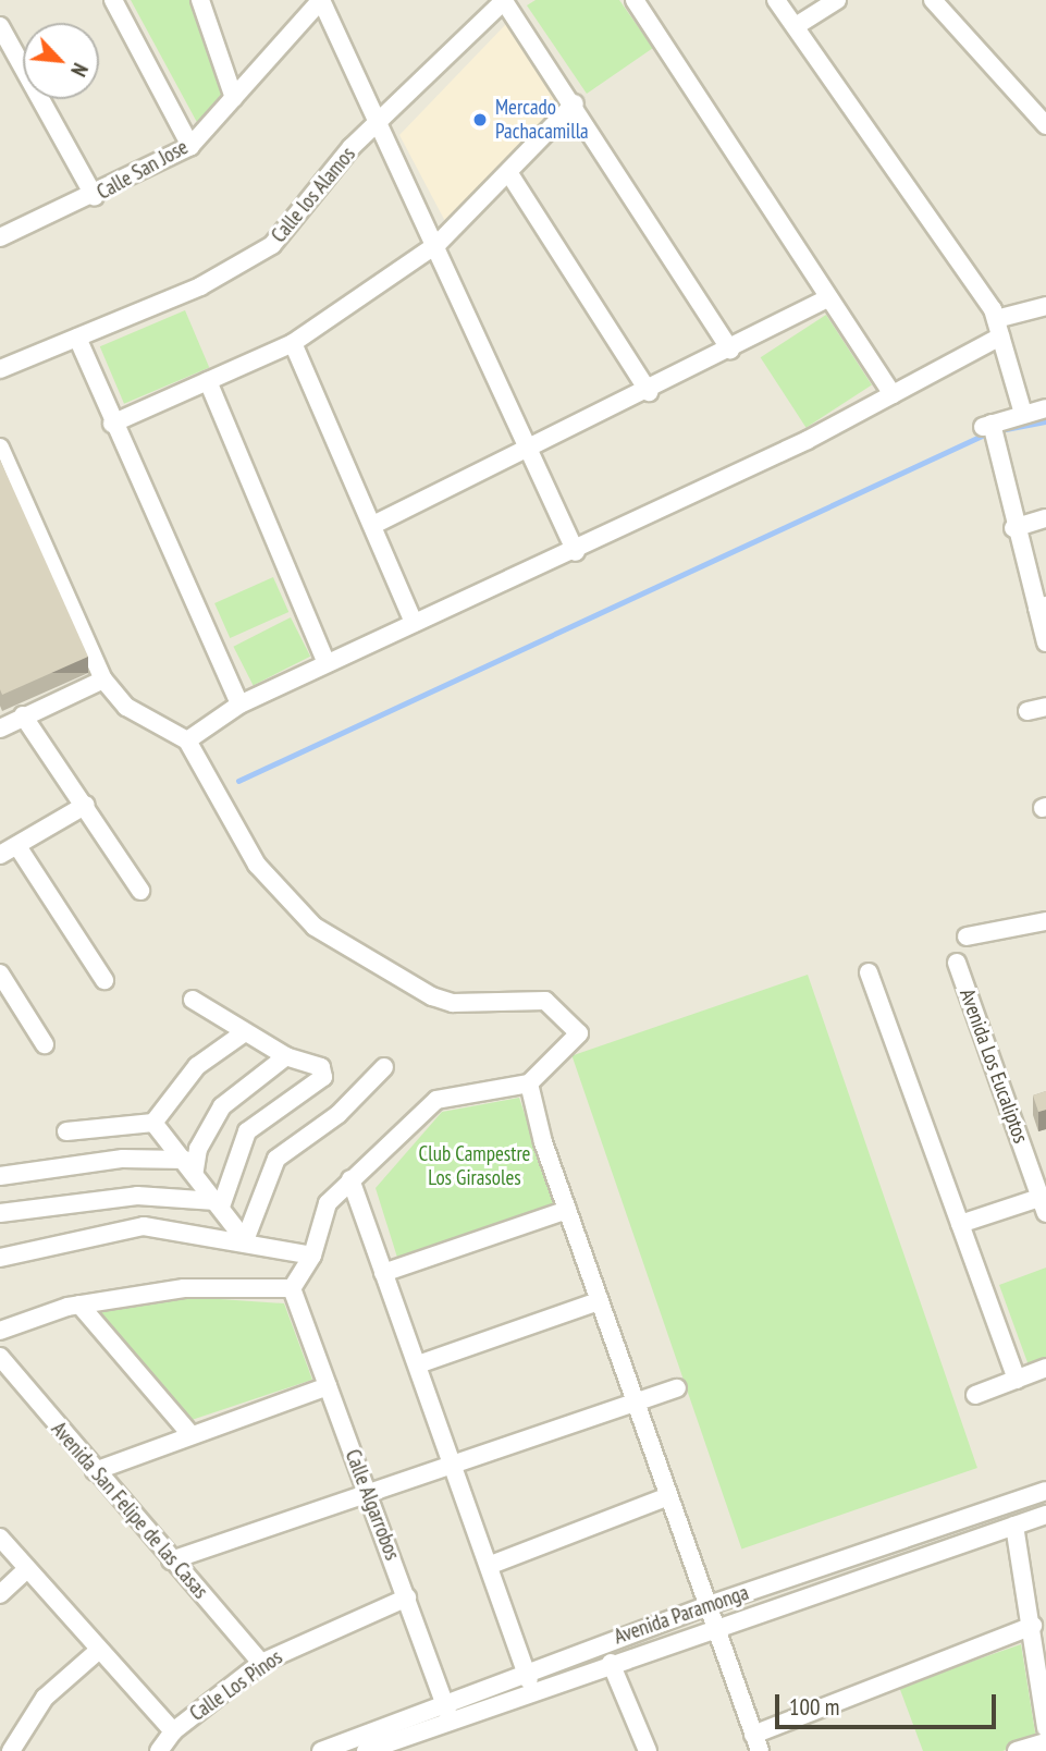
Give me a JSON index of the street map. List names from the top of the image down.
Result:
{
  "streets": {
    "street": [
      "Calle San Jose",
      "Calle los Alamos",
      "Avenida Los Eucaliptos",
      "Calle Algarrobos",
      "Avenida San Felipe de las Casas",
      "Avenida Paramonga",
      "Calle Los Pinos"
    ]
  },
  "crossings": [
    ["Calle Algarrobos", "Avenida Paramonga"],
    ["Calle Algarrobos", "Calle Los Pinos"],
    ["Avenida San Felipe de las Casas", "Calle Los Pinos"]
  ],
  "parks": ["Club Campestre Los Girasoles"],
  "places": ["Mercado Pachacamilla"],
  "scale_bar": "100 m",
  "north": "bottom right"
}
